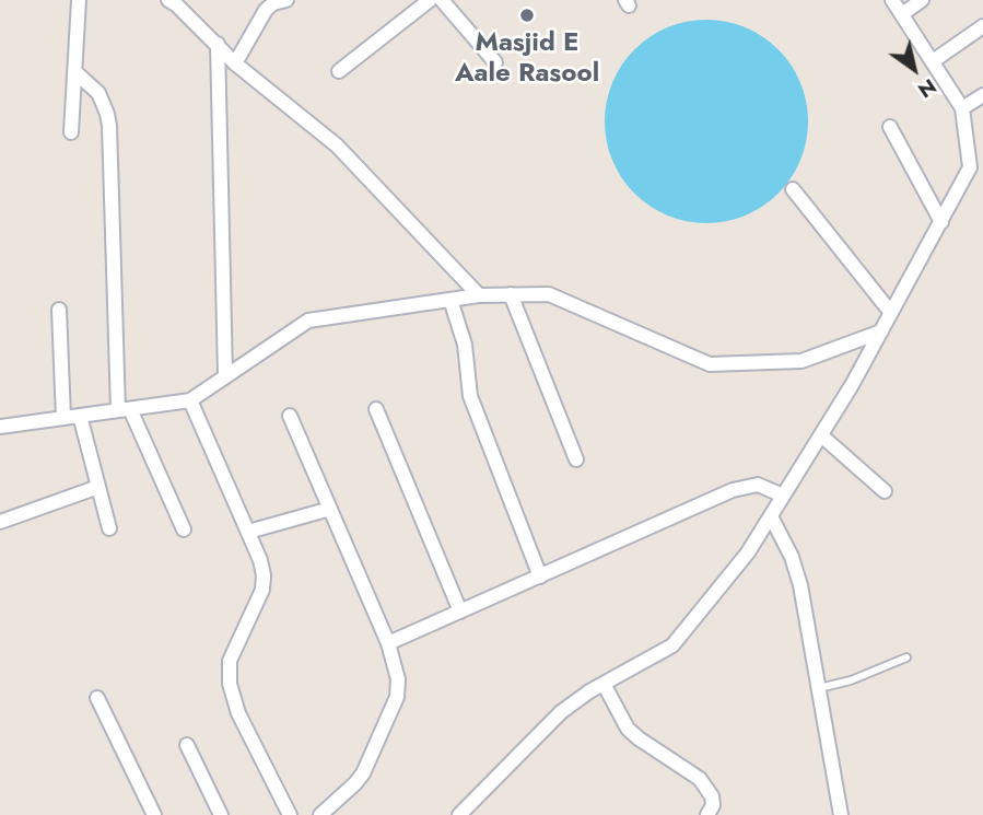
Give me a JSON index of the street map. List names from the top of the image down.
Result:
{
  "places": ["Masjid E Aale Rasool"],
  "north": "bottom right"
}
